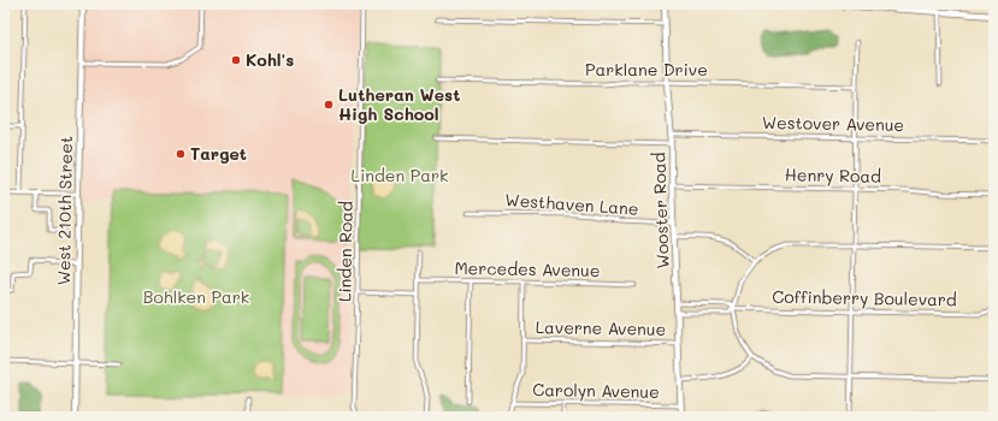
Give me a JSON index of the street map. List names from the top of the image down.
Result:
{
  "streets": {
    "street": [
      "Parklane Drive",
      "Westover Avenue",
      "Henry Road",
      "Westhaven Lane",
      "West 210th Street",
      "Wooster Road",
      "Linden Road",
      "Mercedes Avenue",
      "Coffinberry Boulevard",
      "Laverne Avenue",
      "Carolyn Avenue"
    ]
  },
  "crossings": [
    ["Parklane Drive", "Wooster Road"],
    ["Westover Avenue", "Wooster Road"],
    ["Henry Road", "Wooster Road"],
    ["Westhaven Lane", "Wooster Road"],
    ["Wooster Road", "Coffinberry Boulevard"],
    ["Wooster Road", "Laverne Avenue"],
    ["Wooster Road", "Carolyn Avenue"]
  ],
  "parks": ["Linden Park", "Bohlken Park"],
  "places": ["Kohl's", "Lutheran West High School", "Target"]
}
